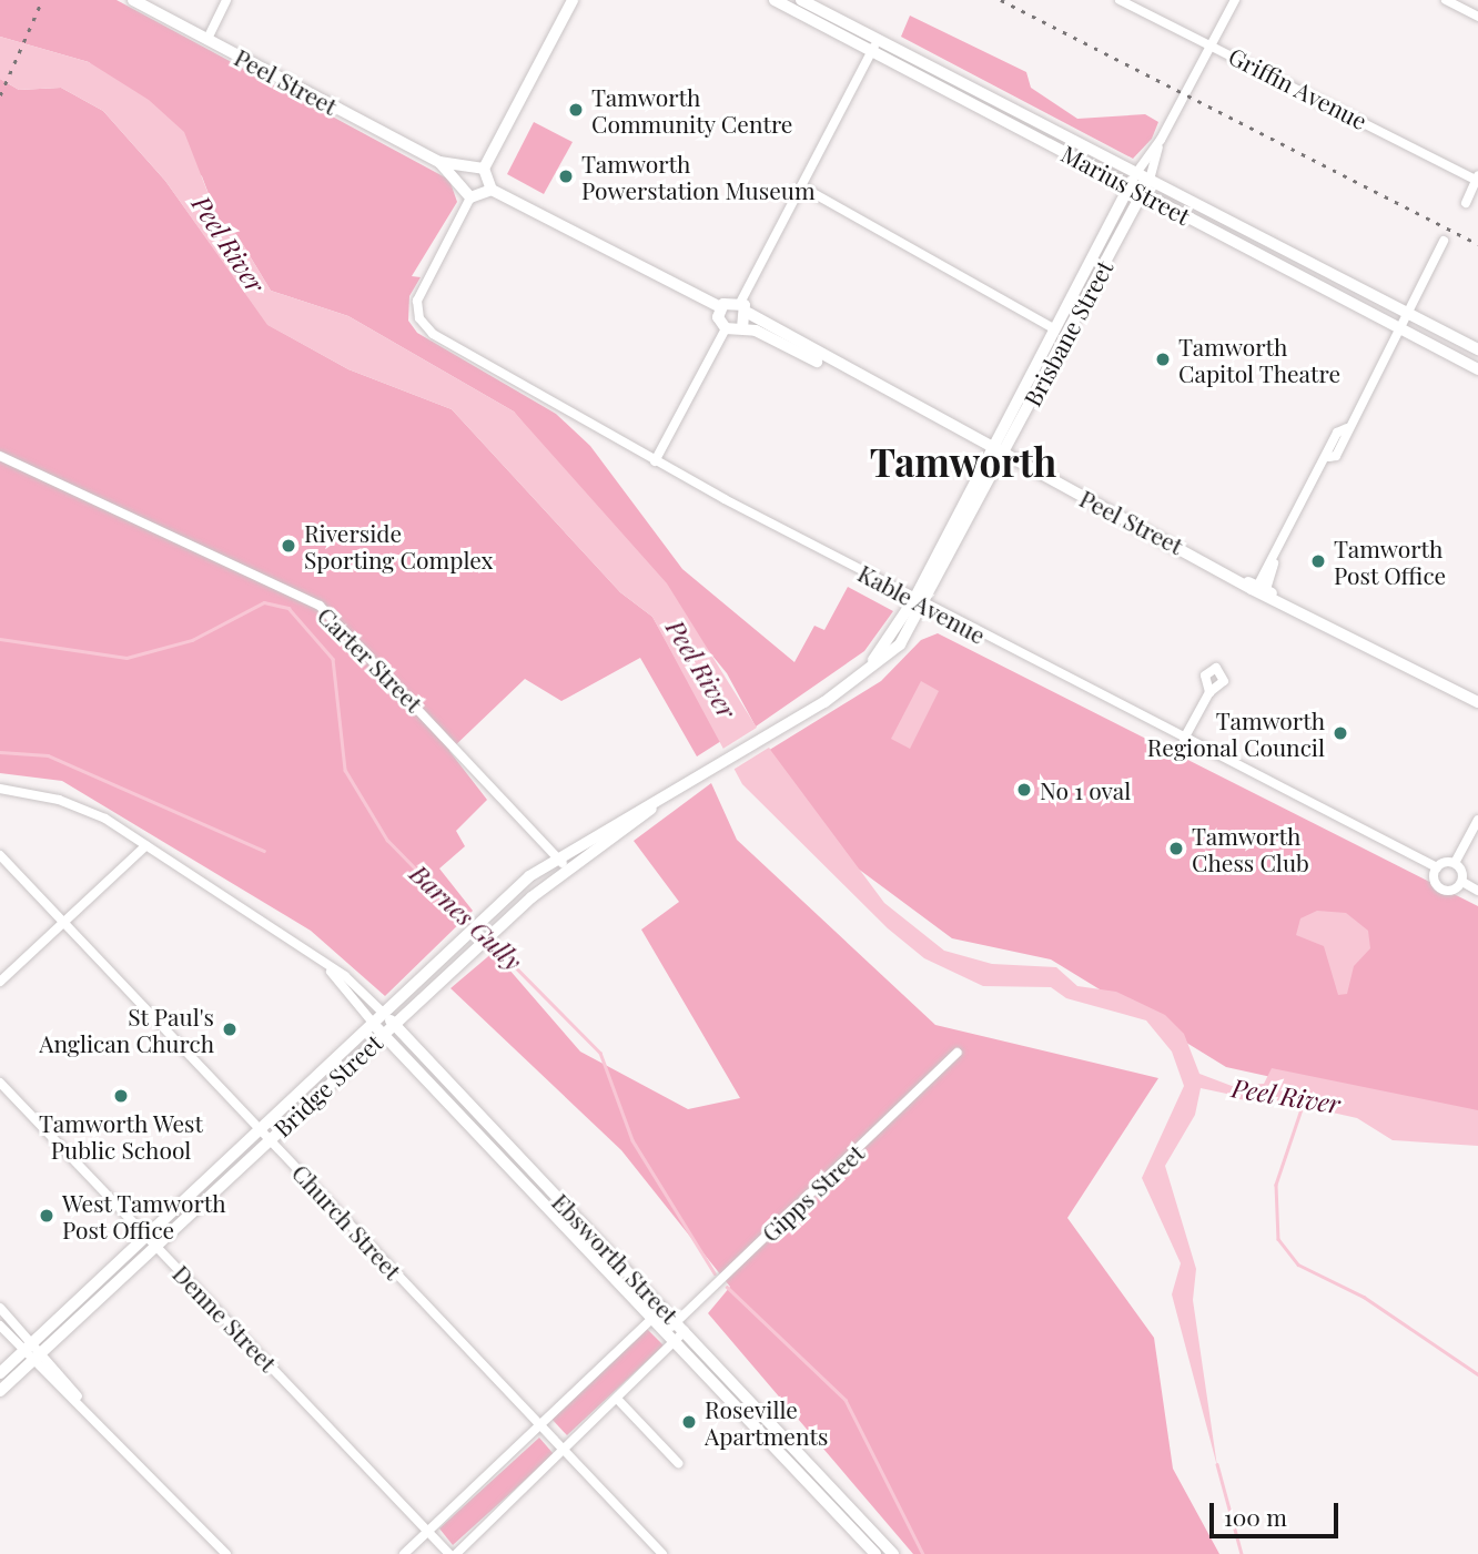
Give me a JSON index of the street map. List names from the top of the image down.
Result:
{
  "streets": {
    "main road": [
      "Peel Street",
      "Marius Street",
      "Brisbane Street",
      "Bridge Street",
      "Ebsworth Street"
    ],
    "street": [
      "Griffin Avenue",
      "Kable Avenue",
      "Carter Street",
      "Gipps Street",
      "Church Street",
      "Denne Street"
    ]
  },
  "crossings": [
    ["Peel Street", "Brisbane Street"],
    ["Peel Street", "Kable Avenue"],
    ["Griffin Avenue", "Brisbane Street"],
    ["Marius Street", "Brisbane Street"],
    ["Brisbane Street", "Kable Avenue"],
    ["Brisbane Street", "Bridge Street"],
    ["Kable Avenue", "Bridge Street"],
    ["Carter Street", "Bridge Street"],
    ["Bridge Street", "Church Street"],
    ["Bridge Street", "Ebsworth Street"],
    ["Bridge Street", "Denne Street"],
    ["Gipps Street", "Church Street"],
    ["Gipps Street", "Ebsworth Street"]
  ],
  "districts": ["Tamworth"],
  "water": ["Peel River", "Barnes Gully"],
  "places": [
    "Tamworth Community Centre",
    "Tamworth Powerstation Museum",
    "Tamworth Capitol Theatre",
    "Riverside Sporting Complex",
    "Tamworth Post Office",
    "Tamworth Regional Council",
    "No 1 oval",
    "Tamworth Chess Club",
    "St Paul's Anglican Church",
    "Tamworth West Public School",
    "West Tamworth Post Office",
    "Roseville Apartments"
  ],
  "scale_bar": "100 m"
}
